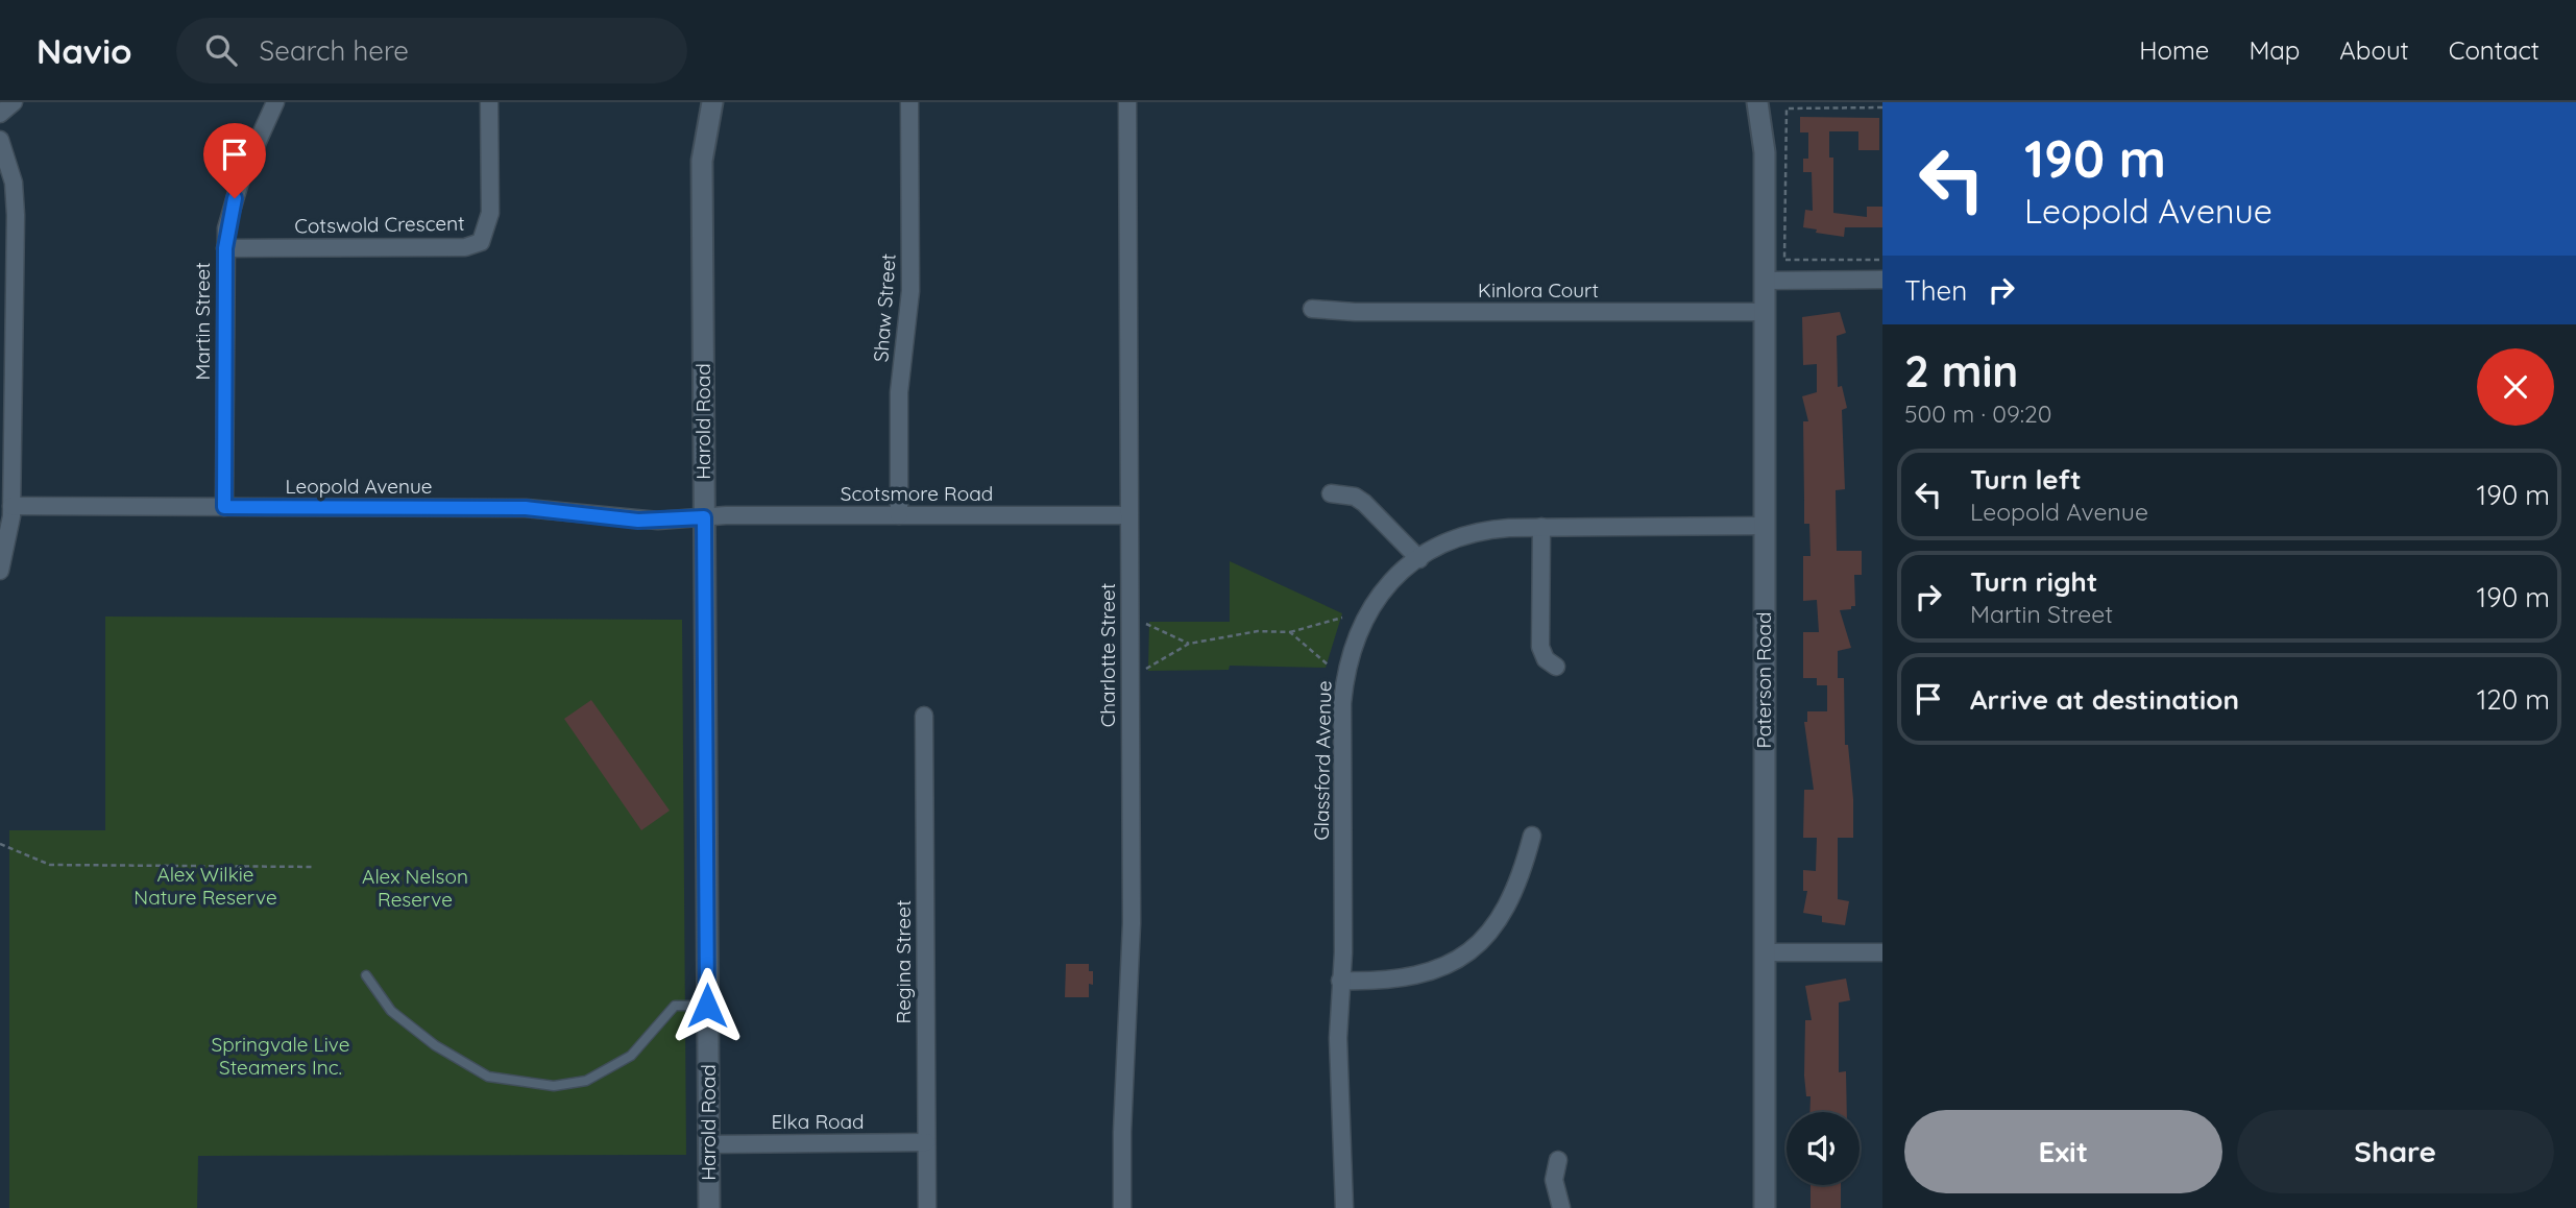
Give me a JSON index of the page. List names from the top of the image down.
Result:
{
  "streets": {
    "street": [
      "Cotswold Crescent",
      "Kinlora Court",
      "Shaw Street",
      "Martin Street",
      "Harold Road",
      "Leopold Avenue",
      "Scotsmore Road",
      "Charlotte Street",
      "Paterson Road",
      "Glassford Avenue",
      "Regina Street",
      "Elka Road"
    ]
  },
  "crossings": [
    ["Cotswold Crescent", "Martin Street"],
    ["Kinlora Court", "Paterson Road"],
    ["Shaw Street", "Scotsmore Road"],
    ["Martin Street", "Leopold Avenue"],
    ["Harold Road", "Leopold Avenue"],
    ["Harold Road", "Scotsmore Road"],
    ["Harold Road", "Elka Road"],
    ["Leopold Avenue", "Scotsmore Road"],
    ["Scotsmore Road", "Charlotte Street"],
    ["Paterson Road", "Glassford Avenue"],
    ["Regina Street", "Elka Road"]
  ],
  "parks": ["Alex Wilkie Nature Reserve", "Alex Nelson Reserve", "Springvale Live Steamers Inc."],
  "page": {
    "header": "Navio",
    "search": "Search here",
    "nav": [
      "Home",
      "Map",
      "About",
      "Contact"
    ],
    "turn": ["190 m", "Leopold Avenue"],
    "then": "Then",
    "heading": ["2 min", "500 m · 09:20"],
    "list": [
      {
        "name": "Turn left",
        "note": "Leopold Avenue",
        "value": "190 m"
      },
      {
        "name": "Turn right",
        "note": "Martin Street",
        "value": "190 m"
      },
      {
        "name": "Arrive at destination",
        "value": "120 m"
      }
    ],
    "buttons": ["Exit", "Share"]
  }
}
